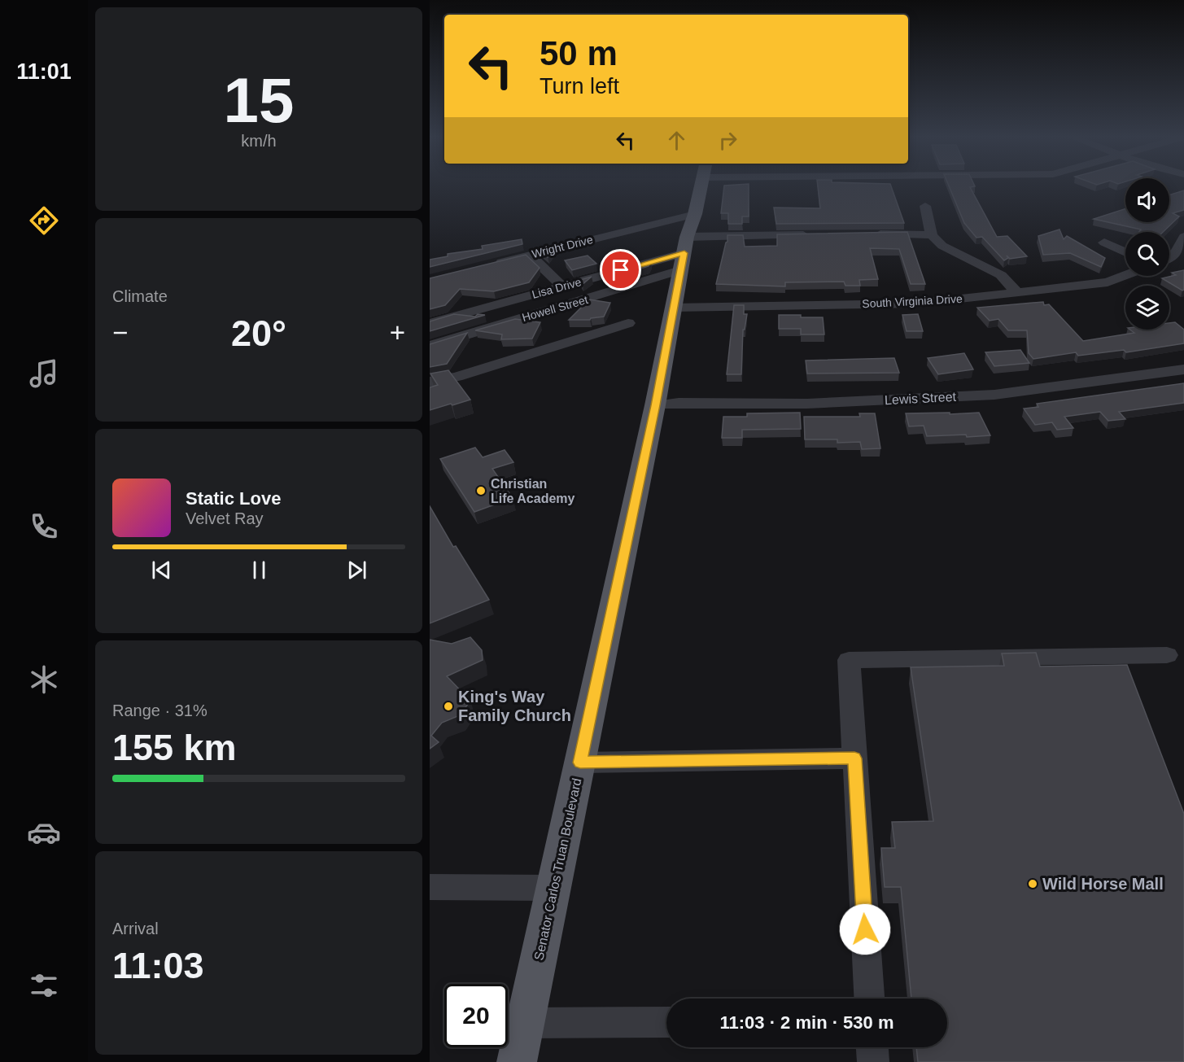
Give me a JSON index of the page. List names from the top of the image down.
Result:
{
  "streets": {
    "main road": ["Senator Carlos Truan Boulevard"],
    "street": [
      "Wright Drive",
      "Lisa Drive",
      "South Virginia Drive",
      "Howell Street",
      "Lewis Street"
    ]
  },
  "crossings": [
    ["Wright Drive", "Lisa Drive"],
    ["Wright Drive", "Howell Street"],
    ["Wright Drive", "Senator Carlos Truan Boulevard"],
    ["Lisa Drive", "Howell Street"],
    ["Lisa Drive", "Senator Carlos Truan Boulevard"],
    ["South Virginia Drive", "Senator Carlos Truan Boulevard"],
    ["Howell Street", "Senator Carlos Truan Boulevard"],
    ["Lewis Street", "Senator Carlos Truan Boulevard"]
  ],
  "places": ["Christian Life Academy", "King's Way Family Church", "Wild Horse Mall"],
  "page": {
    "tabs": "11:01",
    "tile": [
      ["15", "km/h"],
      "Climate",
      ["Range · 31%", "155 km"],
      ["Arrival", "11:03"]
    ],
    "turn": ["50 m", "Turn left"],
    "heat": ["−", "20°", "+"],
    "song": ["Static Love", "Velvet Ray"],
    "limit": "20",
    "trip": "11:03 · 2 min · 530 m"
  }
}
